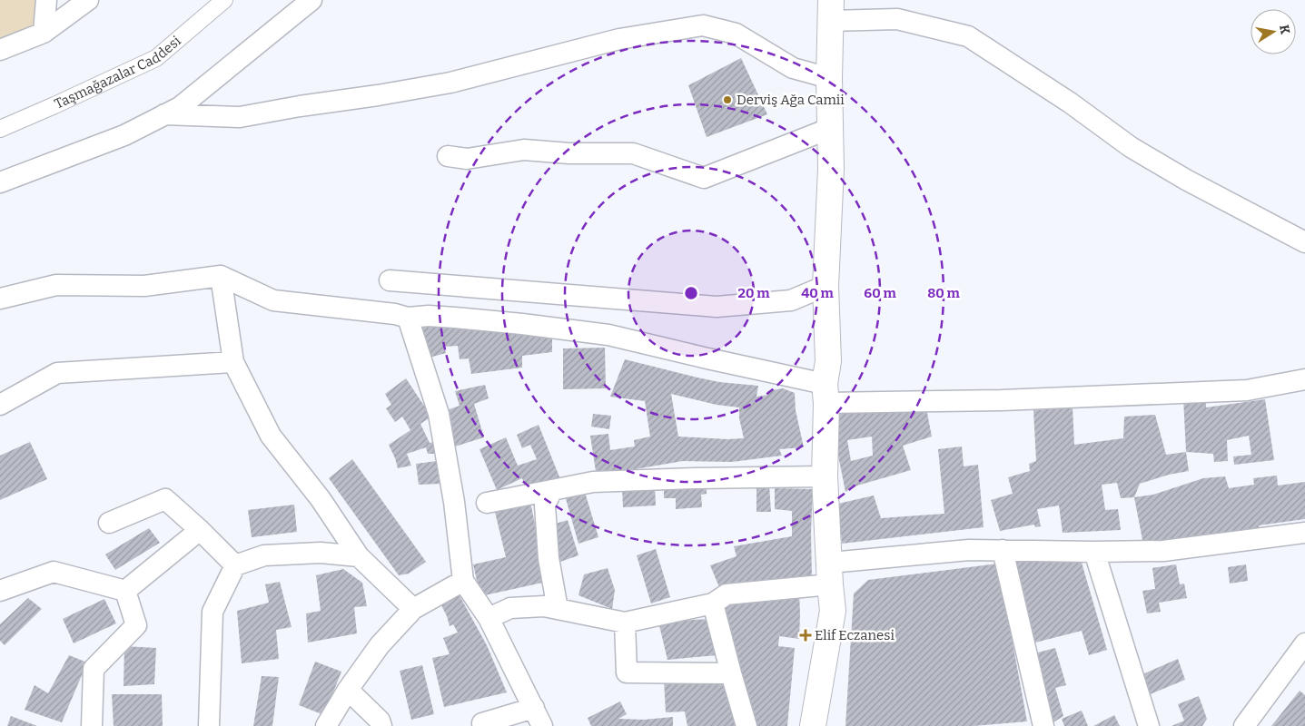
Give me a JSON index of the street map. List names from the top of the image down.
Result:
{
  "streets": {
    "street": ["Taşmağazalar Caddesi"]
  },
  "places": {
    "other": ["Derviş Ağa Camii"],
    "health": ["Elif Eczanesi"]
  },
  "north": "right",
  "rings": [
    "20 m",
    "40 m",
    "60 m",
    "80 m"
  ]
}
